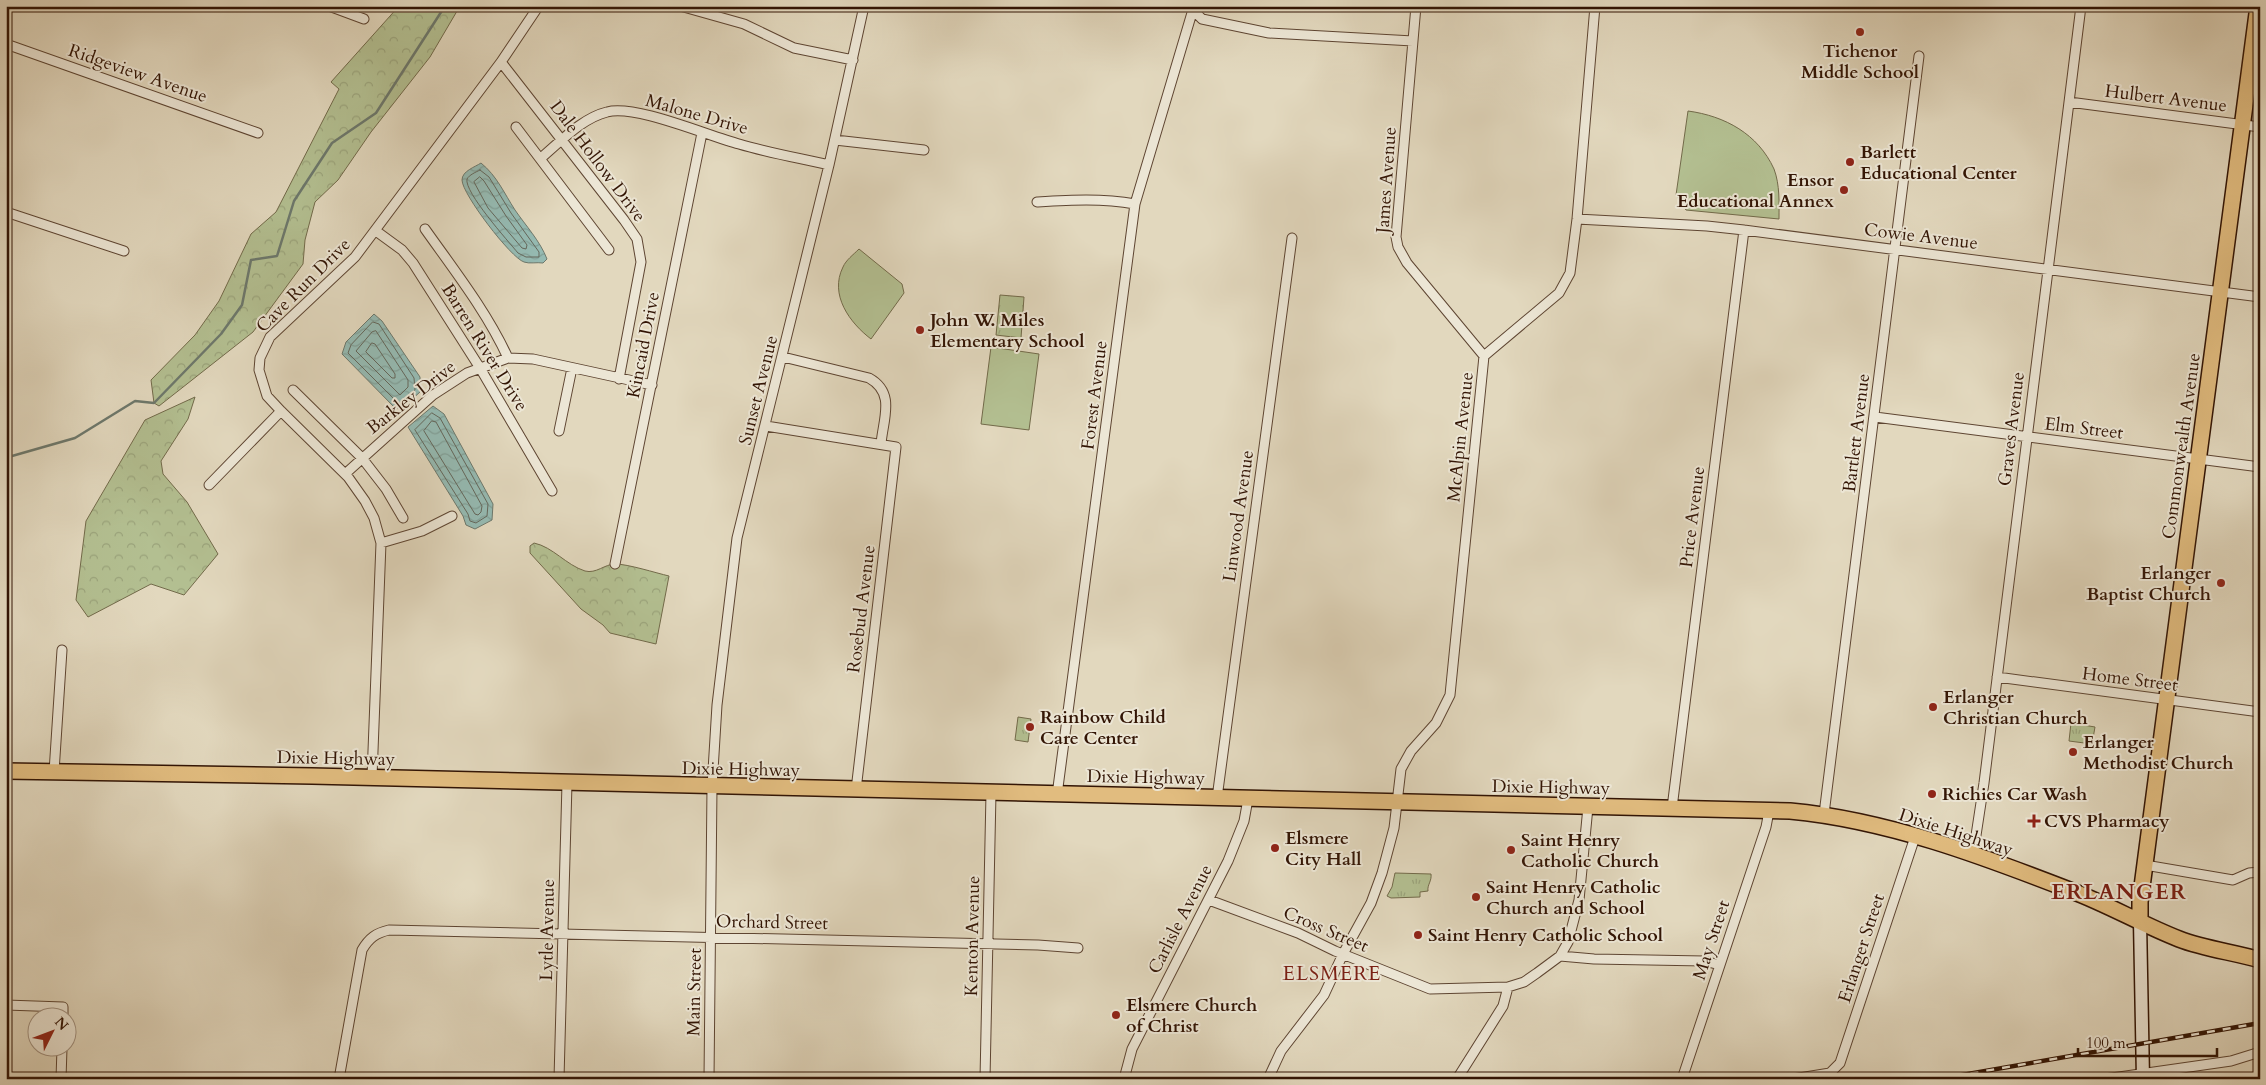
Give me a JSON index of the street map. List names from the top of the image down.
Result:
{
  "streets": {
    "main road": ["Commonwealth Avenue", "Dixie Highway"],
    "street": [
      "Ridgeview Avenue",
      "Hulbert Avenue",
      "Malone Drive",
      "Dale Hollow Drive",
      "James Avenue",
      "Cowie Avenue",
      "Cave Run Drive",
      "Kincaid Drive",
      "Barren River Drive",
      "Sunset Avenue",
      "Forest Avenue",
      "Barkley Drive",
      "Elm Street",
      "Graves Avenue",
      "Bartlett Avenue",
      "McAlpin Avenue",
      "Linwood Avenue",
      "Price Avenue",
      "Rosebud Avenue",
      "Home Street",
      "Carlisle Avenue",
      "Orchard Street",
      "Cross Street",
      "Lytle Avenue",
      "Kenton Avenue",
      "May Street",
      "Erlanger Street",
      "Main Street"
    ]
  },
  "crossings": [
    ["Hulbert Avenue", "Graves Avenue"],
    ["Hulbert Avenue", "Commonwealth Avenue"],
    ["Malone Drive", "Dale Hollow Drive"],
    ["Malone Drive", "Kincaid Drive"],
    ["Malone Drive", "Sunset Avenue"],
    ["Dale Hollow Drive", "Cave Run Drive"],
    ["Dale Hollow Drive", "Barkley Drive"],
    ["James Avenue", "McAlpin Avenue"],
    ["Cowie Avenue", "Graves Avenue"],
    ["Cowie Avenue", "Bartlett Avenue"],
    ["Cowie Avenue", "McAlpin Avenue"],
    ["Cowie Avenue", "Commonwealth Avenue"],
    ["Cowie Avenue", "Price Avenue"],
    ["Cave Run Drive", "Barren River Drive"],
    ["Cave Run Drive", "Barkley Drive"],
    ["Cave Run Drive", "Dixie Highway"],
    ["Kincaid Drive", "Barkley Drive"],
    ["Barren River Drive", "Barkley Drive"],
    ["Sunset Avenue", "Dixie Highway"],
    ["Sunset Avenue", "Main Street"],
    ["Forest Avenue", "Dixie Highway"],
    ["Elm Street", "Graves Avenue"],
    ["Elm Street", "Bartlett Avenue"],
    ["Elm Street", "Commonwealth Avenue"],
    ["Graves Avenue", "Home Street"],
    ["Graves Avenue", "Dixie Highway"],
    ["Bartlett Avenue", "Dixie Highway"],
    ["McAlpin Avenue", "Dixie Highway"],
    ["McAlpin Avenue", "Cross Street"],
    ["Commonwealth Avenue", "Home Street"],
    ["Commonwealth Avenue", "Dixie Highway"],
    ["Linwood Avenue", "Dixie Highway"],
    ["Price Avenue", "Dixie Highway"],
    ["Rosebud Avenue", "Dixie Highway"],
    ["Dixie Highway", "Carlisle Avenue"],
    ["Dixie Highway", "Lytle Avenue"],
    ["Dixie Highway", "Kenton Avenue"],
    ["Dixie Highway", "May Street"],
    ["Dixie Highway", "Erlanger Street"],
    ["Dixie Highway", "Main Street"],
    ["Carlisle Avenue", "Cross Street"],
    ["Orchard Street", "Lytle Avenue"],
    ["Orchard Street", "Kenton Avenue"],
    ["Orchard Street", "Main Street"]
  ],
  "districts": ["ERLANGER", "ELSMERE"],
  "places": {
    "other": [
      "Tichenor Middle School",
      "Barlett Educational Center",
      "Ensor Educational Annex",
      "John W. Miles Elementary School",
      "Erlanger Baptist Church",
      "Erlanger Christian Church",
      "Rainbow Child Care Center",
      "Erlanger Methodist Church",
      "Richies Car Wash",
      "Elsmere City Hall",
      "Saint Henry Catholic Church",
      "Saint Henry Catholic Church and School",
      "Saint Henry Catholic School",
      "Elsmere Church of Christ"
    ],
    "health": ["CVS Pharmacy"]
  },
  "scale_bar": "100 m",
  "north": "top right"
}
